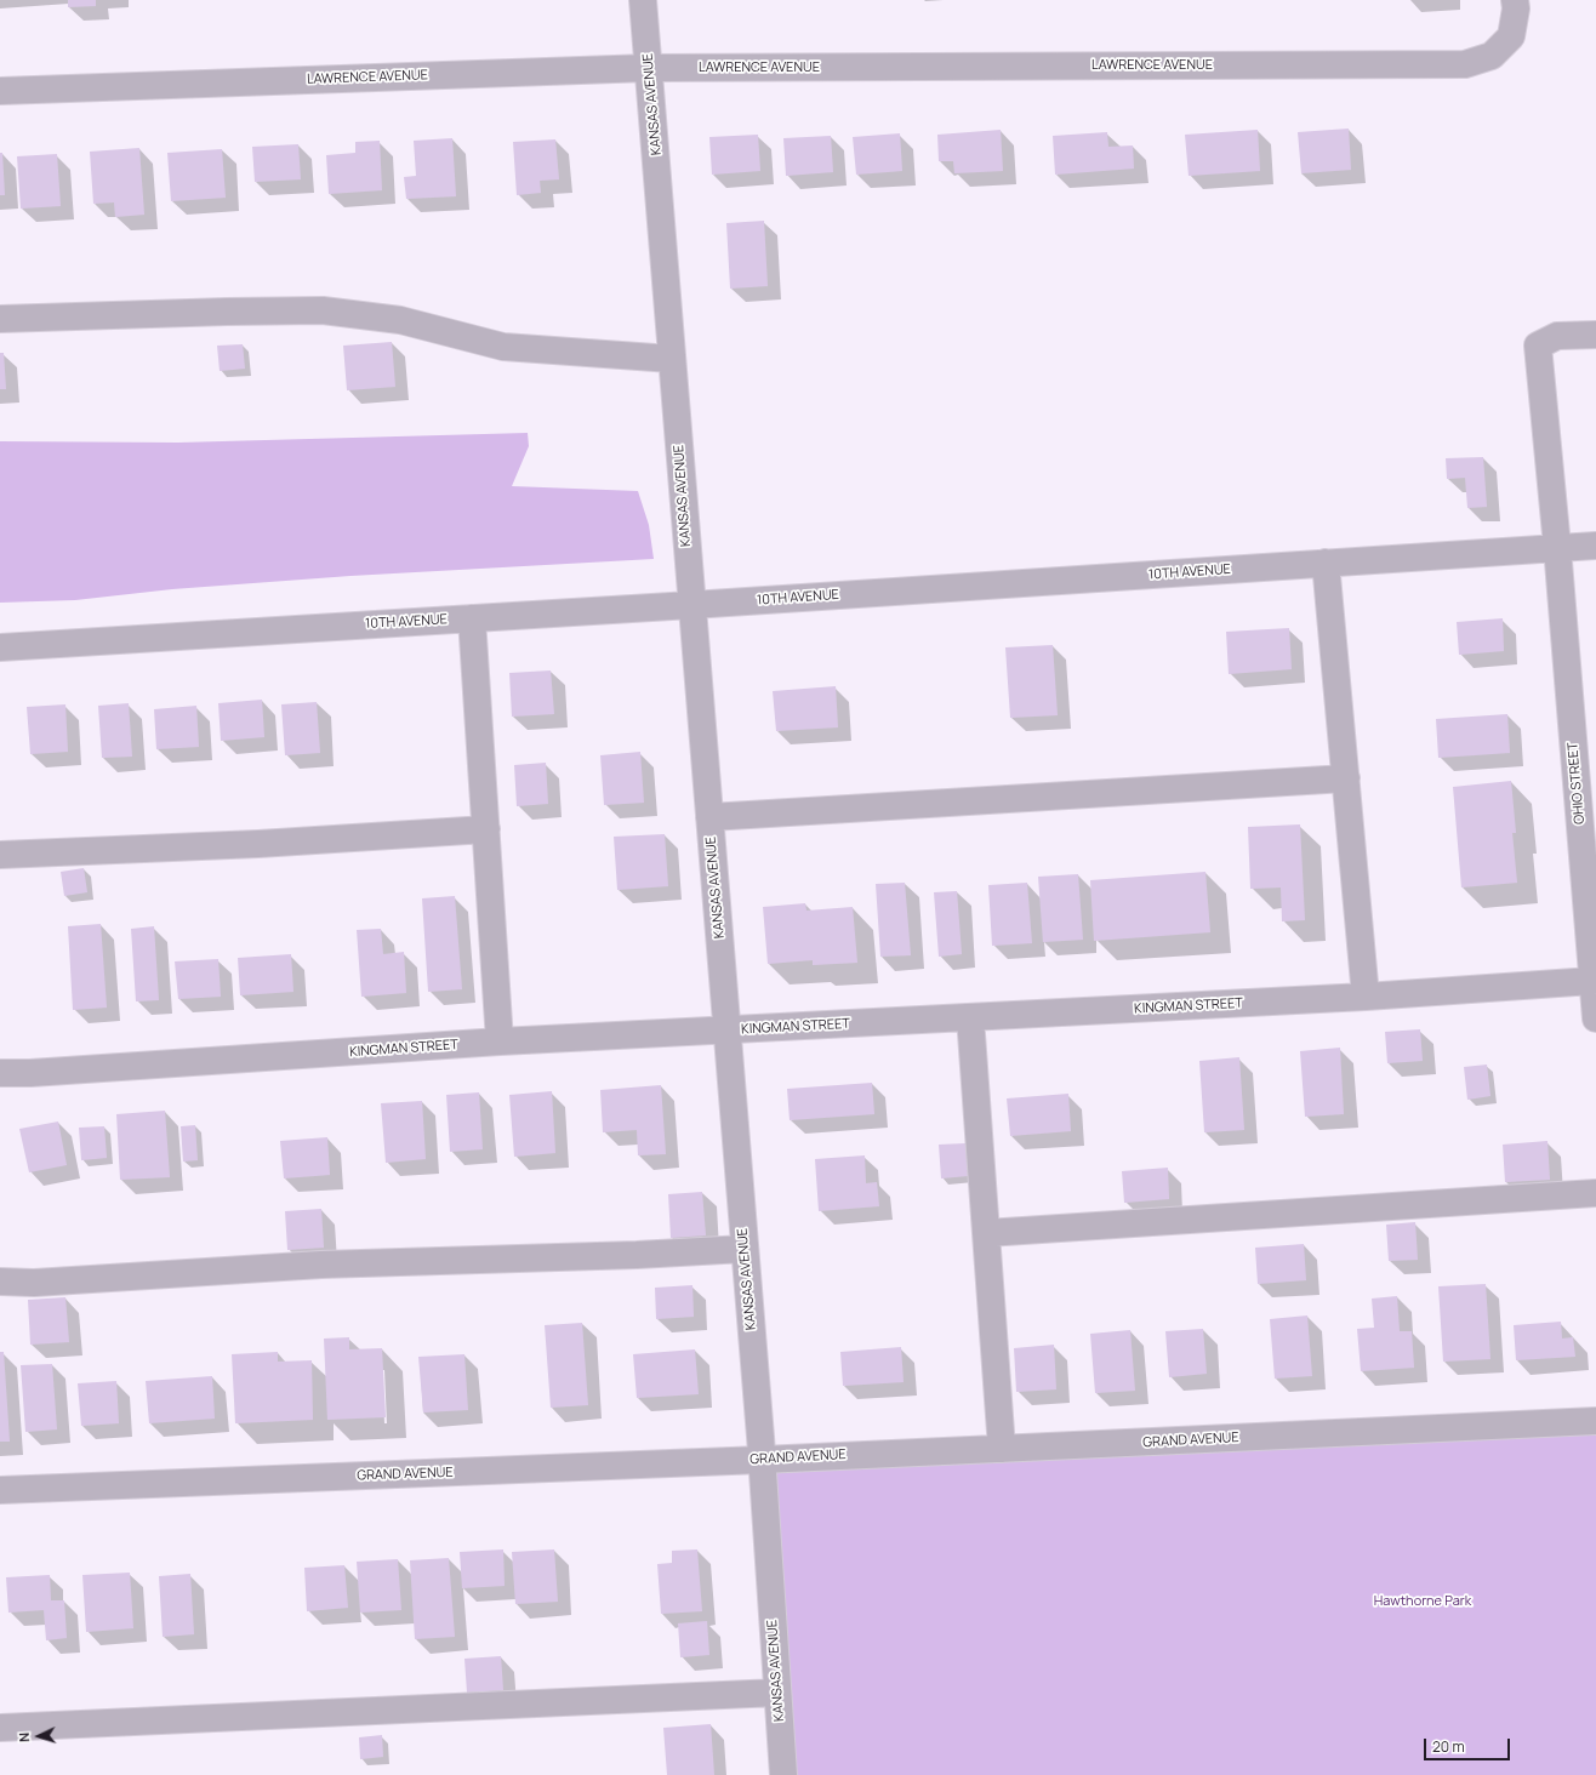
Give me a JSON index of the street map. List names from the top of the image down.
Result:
{
  "streets": {
    "street": [
      "LAWRENCE AVENUE",
      "KANSAS AVENUE",
      "10TH AVENUE",
      "OHIO STREET",
      "KINGMAN STREET",
      "GRAND AVENUE"
    ]
  },
  "crossings": [
    ["LAWRENCE AVENUE", "KANSAS AVENUE"],
    ["KANSAS AVENUE", "10TH AVENUE"],
    ["KANSAS AVENUE", "KINGMAN STREET"],
    ["KANSAS AVENUE", "GRAND AVENUE"],
    ["10TH AVENUE", "OHIO STREET"],
    ["OHIO STREET", "KINGMAN STREET"]
  ],
  "parks": ["Hawthorne Park"],
  "scale_bar": "20 m",
  "north": "left"
}
